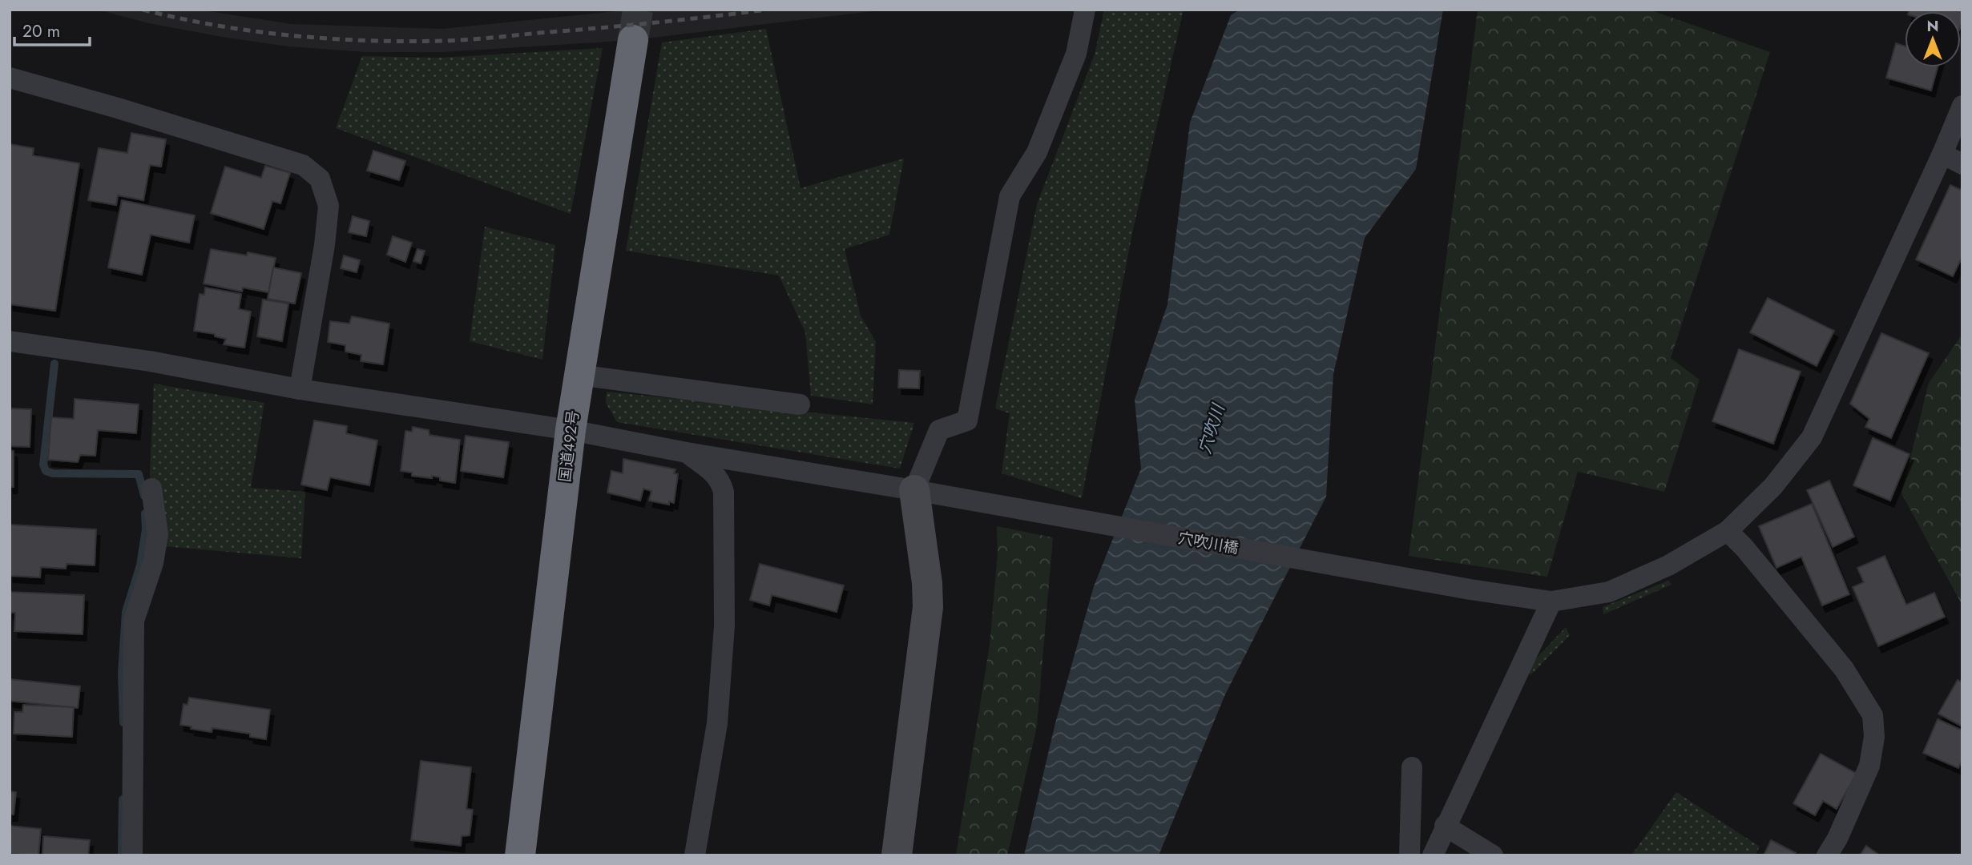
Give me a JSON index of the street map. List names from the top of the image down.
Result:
{
  "streets": {
    "highway": ["国道492号"],
    "street": ["穴吹川橋"]
  },
  "crossings": [
    ["国道492号", "穴吹川橋"]
  ],
  "water": ["穴吹川"],
  "scale_bar": "20 m",
  "north": "top"
}
